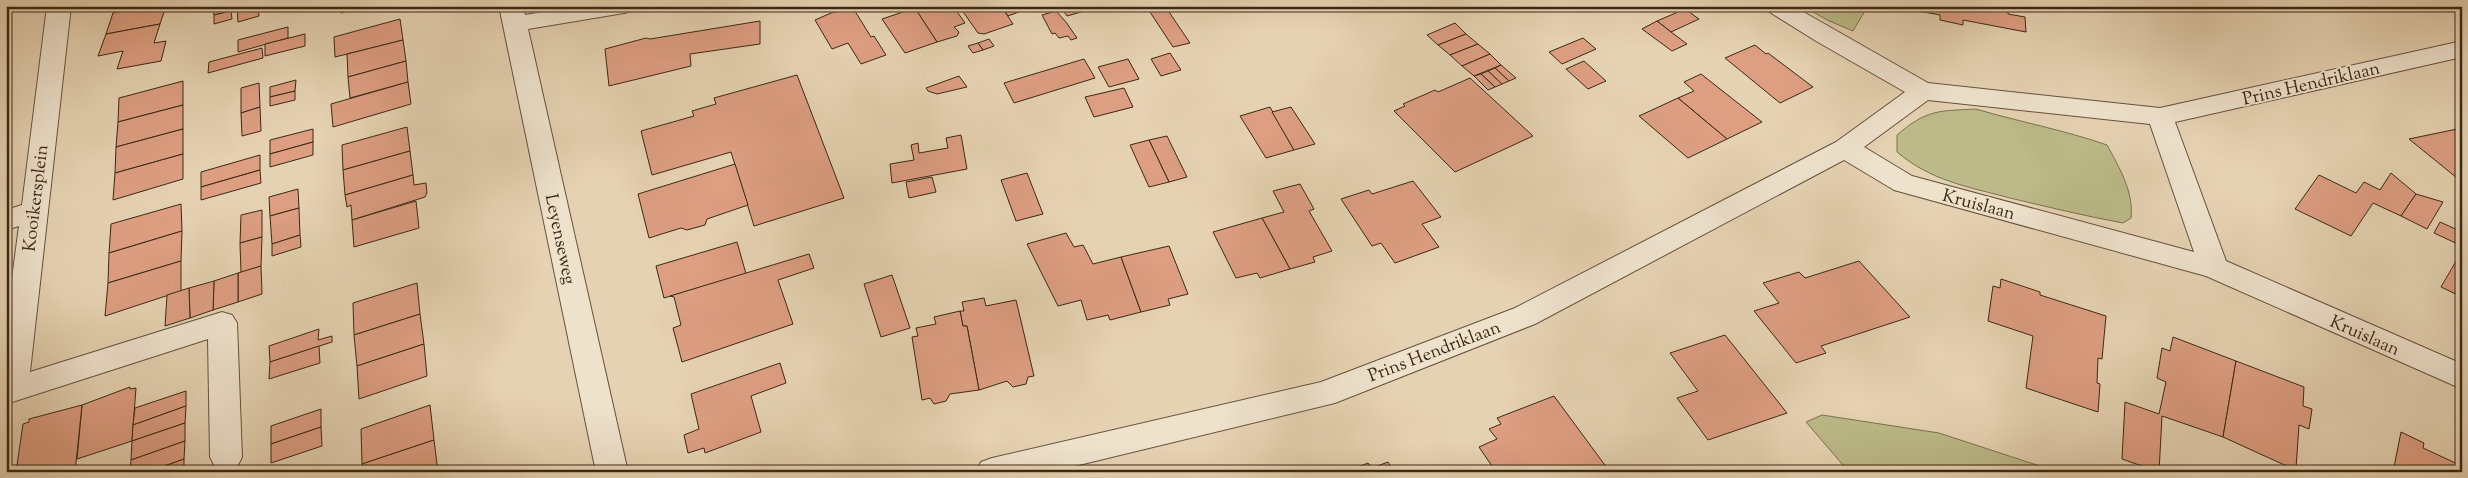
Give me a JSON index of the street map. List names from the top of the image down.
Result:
{
  "streets": {
    "street": [
      "Prins Hendriklaan",
      "Kooikersplein",
      "Kruislaan",
      "Leyenseweg"
    ]
  },
  "crossings": [
    ["Prins Hendriklaan", "Kruislaan"]
  ]
}
